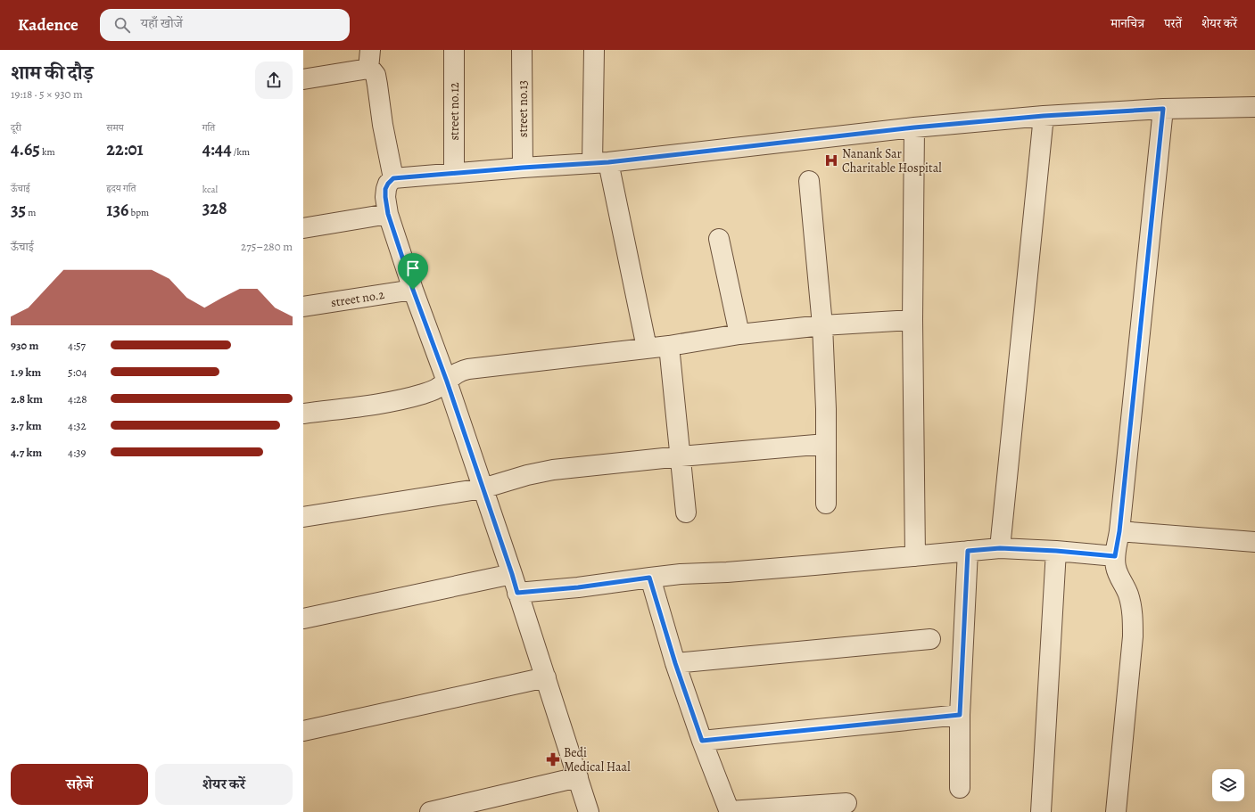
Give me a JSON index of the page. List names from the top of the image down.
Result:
{
  "streets": {
    "street": ["street no.13", "street no.12", "street no.2"]
  },
  "places": {
    "hospital": ["Nanank Sar Charitable Hospital"],
    "pharmacy": ["Bedi Medical Haal"]
  },
  "page": {
    "header": "Kadence",
    "search": "यहाँ खोजें",
    "nav": ["मानचित्र", "परतें", "शेयर करें"],
    "heading": ["शाम की दौड़", "19:18 · 5 × 930 m"],
    "stats": [
      ["दूरी", "4.65 km"],
      ["समय", "22:01"],
      ["गति", "4:44 /km"],
      ["ऊँचाई", "35 m"],
      ["हृदय गति", "136 bpm"],
      ["kcal", "328"]
    ],
    "chart": ["ऊँचाई", "275–280 m"],
    "list": [
      {
        "name": "930 m",
        "note": "4:57"
      },
      {
        "name": "1.9 km",
        "note": "5:04"
      },
      {
        "name": "2.8 km",
        "note": "4:28"
      },
      {
        "name": "3.7 km",
        "note": "4:32"
      },
      {
        "name": "4.7 km",
        "note": "4:39"
      }
    ],
    "buttons": ["सहेजें", "शेयर करें"]
  }
}
